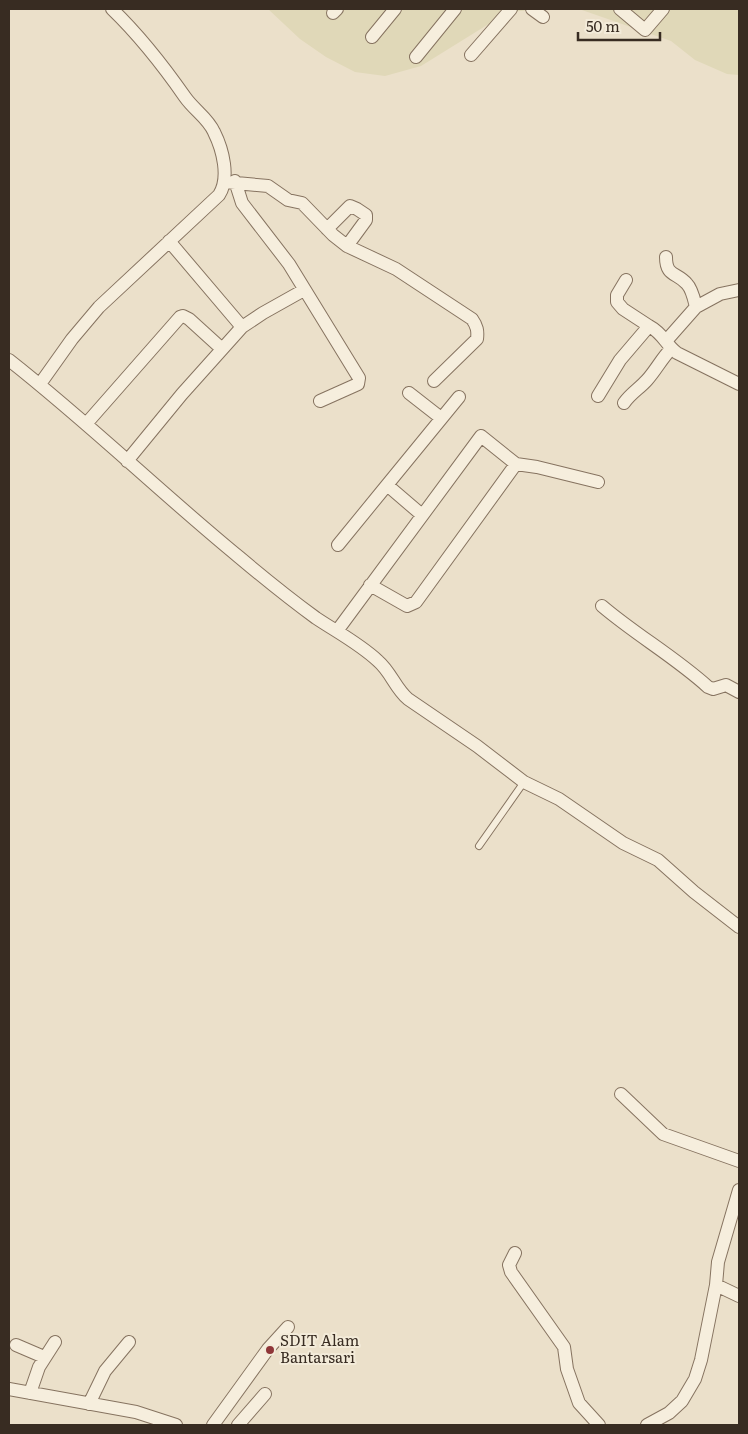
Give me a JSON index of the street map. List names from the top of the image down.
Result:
{
  "places": ["SDIT Alam Bantarsari"],
  "scale_bar": "50 m"
}
